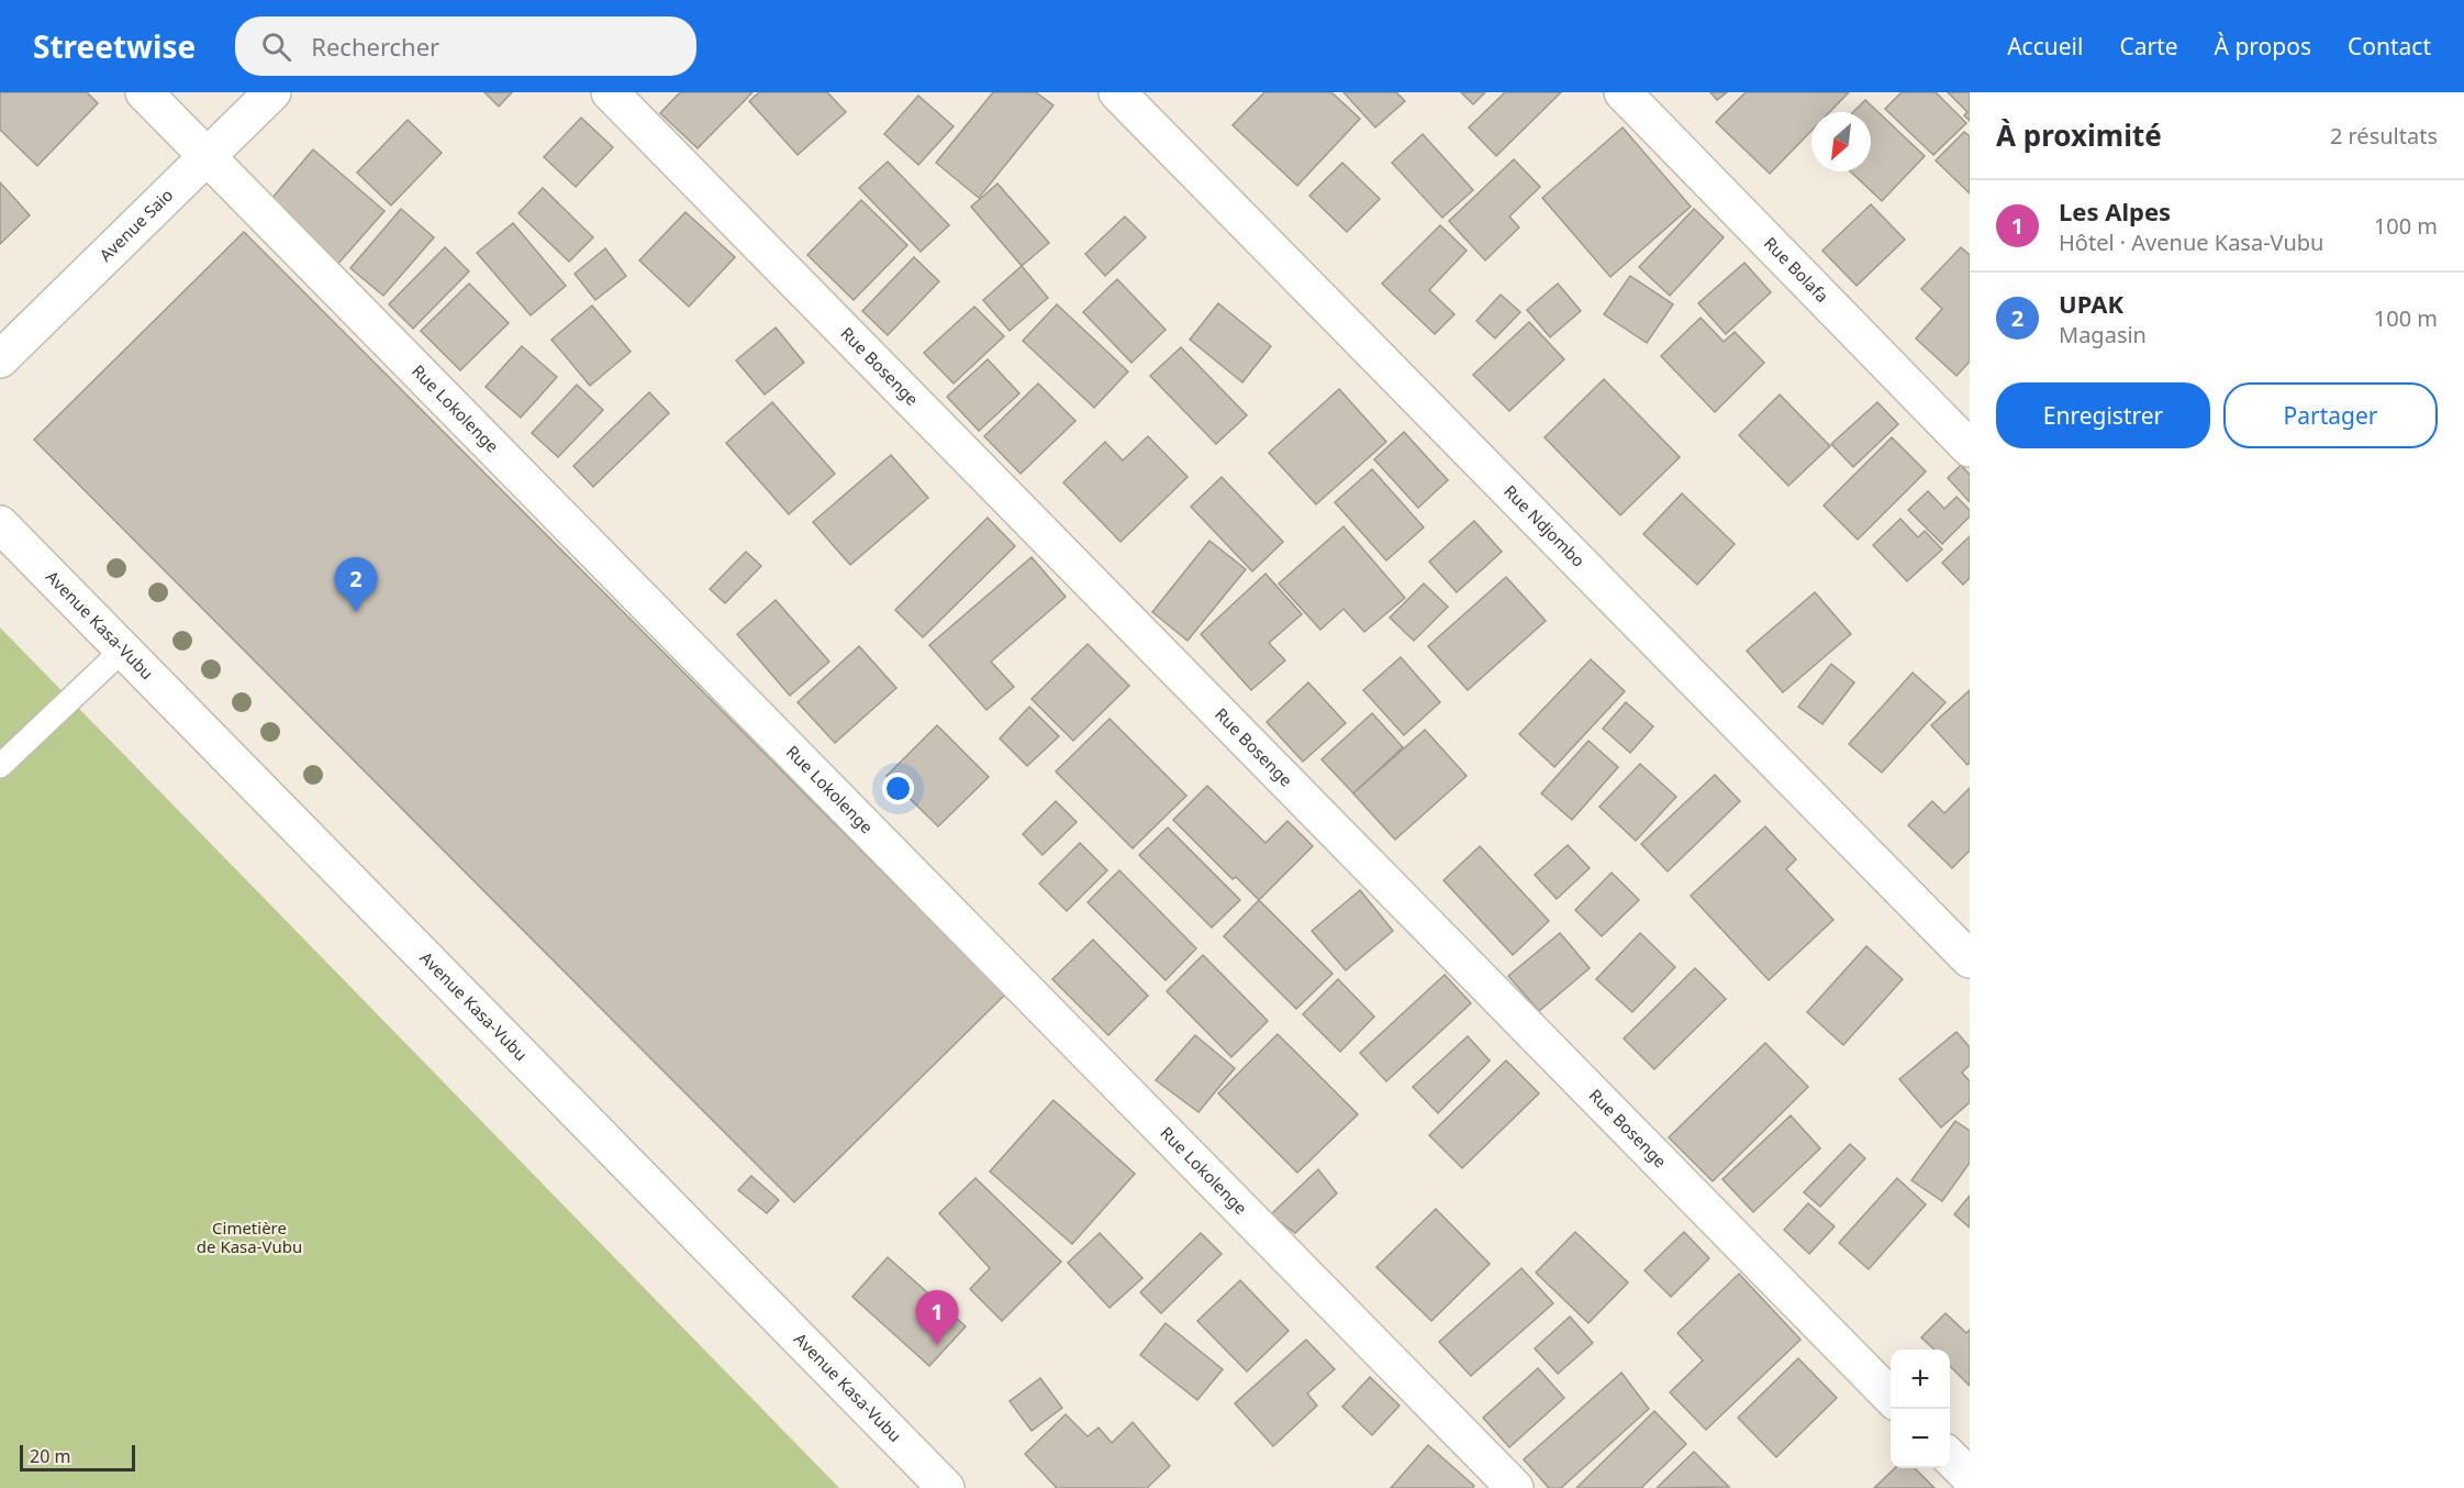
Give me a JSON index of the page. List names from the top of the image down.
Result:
{
  "streets": {
    "street": [
      "Avenue Saio",
      "Rue Bolafa",
      "Rue Bosenge",
      "Rue Lokolenge",
      "Rue Ndjombo",
      "Avenue Kasa-Vubu"
    ]
  },
  "crossings": [
    ["Avenue Saio", "Rue Lokolenge"]
  ],
  "parks": ["Cimetière de Kasa-Vubu"],
  "scale_bar": "20 m",
  "north": "bottom left",
  "page": {
    "header": "Streetwise",
    "search": "Rechercher",
    "nav": [
      "Accueil",
      "Carte",
      "À propos",
      "Contact"
    ],
    "heading": ["À proximité", "2 résultats"],
    "list": [
      {
        "mark": "1",
        "name": "Les Alpes",
        "note": "Hôtel · Avenue Kasa-Vubu",
        "value": "100 m"
      },
      {
        "mark": "2",
        "name": "UPAK",
        "note": "Magasin",
        "value": "100 m"
      }
    ],
    "buttons": ["Enregistrer", "Partager"],
    "pins": ["2", "1"],
    "map_buttons": ["+", "−"],
    "scale": "20 m"
  }
}
